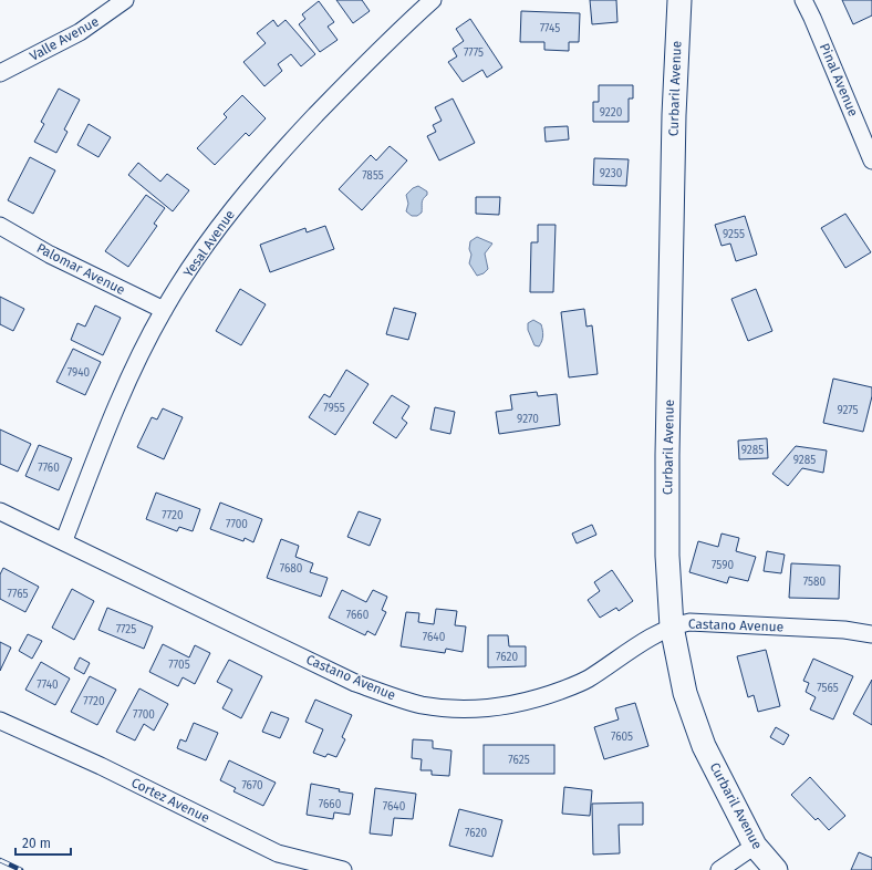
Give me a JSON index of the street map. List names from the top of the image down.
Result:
{
  "streets": {
    "street": [
      "Valle Avenue",
      "Pinal Avenue",
      "Curbaril Avenue",
      "Yesal Avenue",
      "Palomar Avenue",
      "Castano Avenue",
      "Cortez Avenue"
    ]
  },
  "crossings": [
    ["Curbaril Avenue", "Castano Avenue"],
    ["Yesal Avenue", "Palomar Avenue"],
    ["Yesal Avenue", "Castano Avenue"]
  ],
  "house_numbers": [
    "7745",
    "7775",
    "9220",
    "9230",
    "7855",
    "9255",
    "7940",
    "7955",
    "9275",
    "9270",
    "9285",
    "9285",
    "7760",
    "7720",
    "7700",
    "7590",
    "7680",
    "7580",
    "7765",
    "7660",
    "7725",
    "7640",
    "7620",
    "7705",
    "7740",
    "7565",
    "7720",
    "7700",
    "7605",
    "7625",
    "7670",
    "7660",
    "7640",
    "7620"
  ],
  "scale_bar": "20 m"
}
